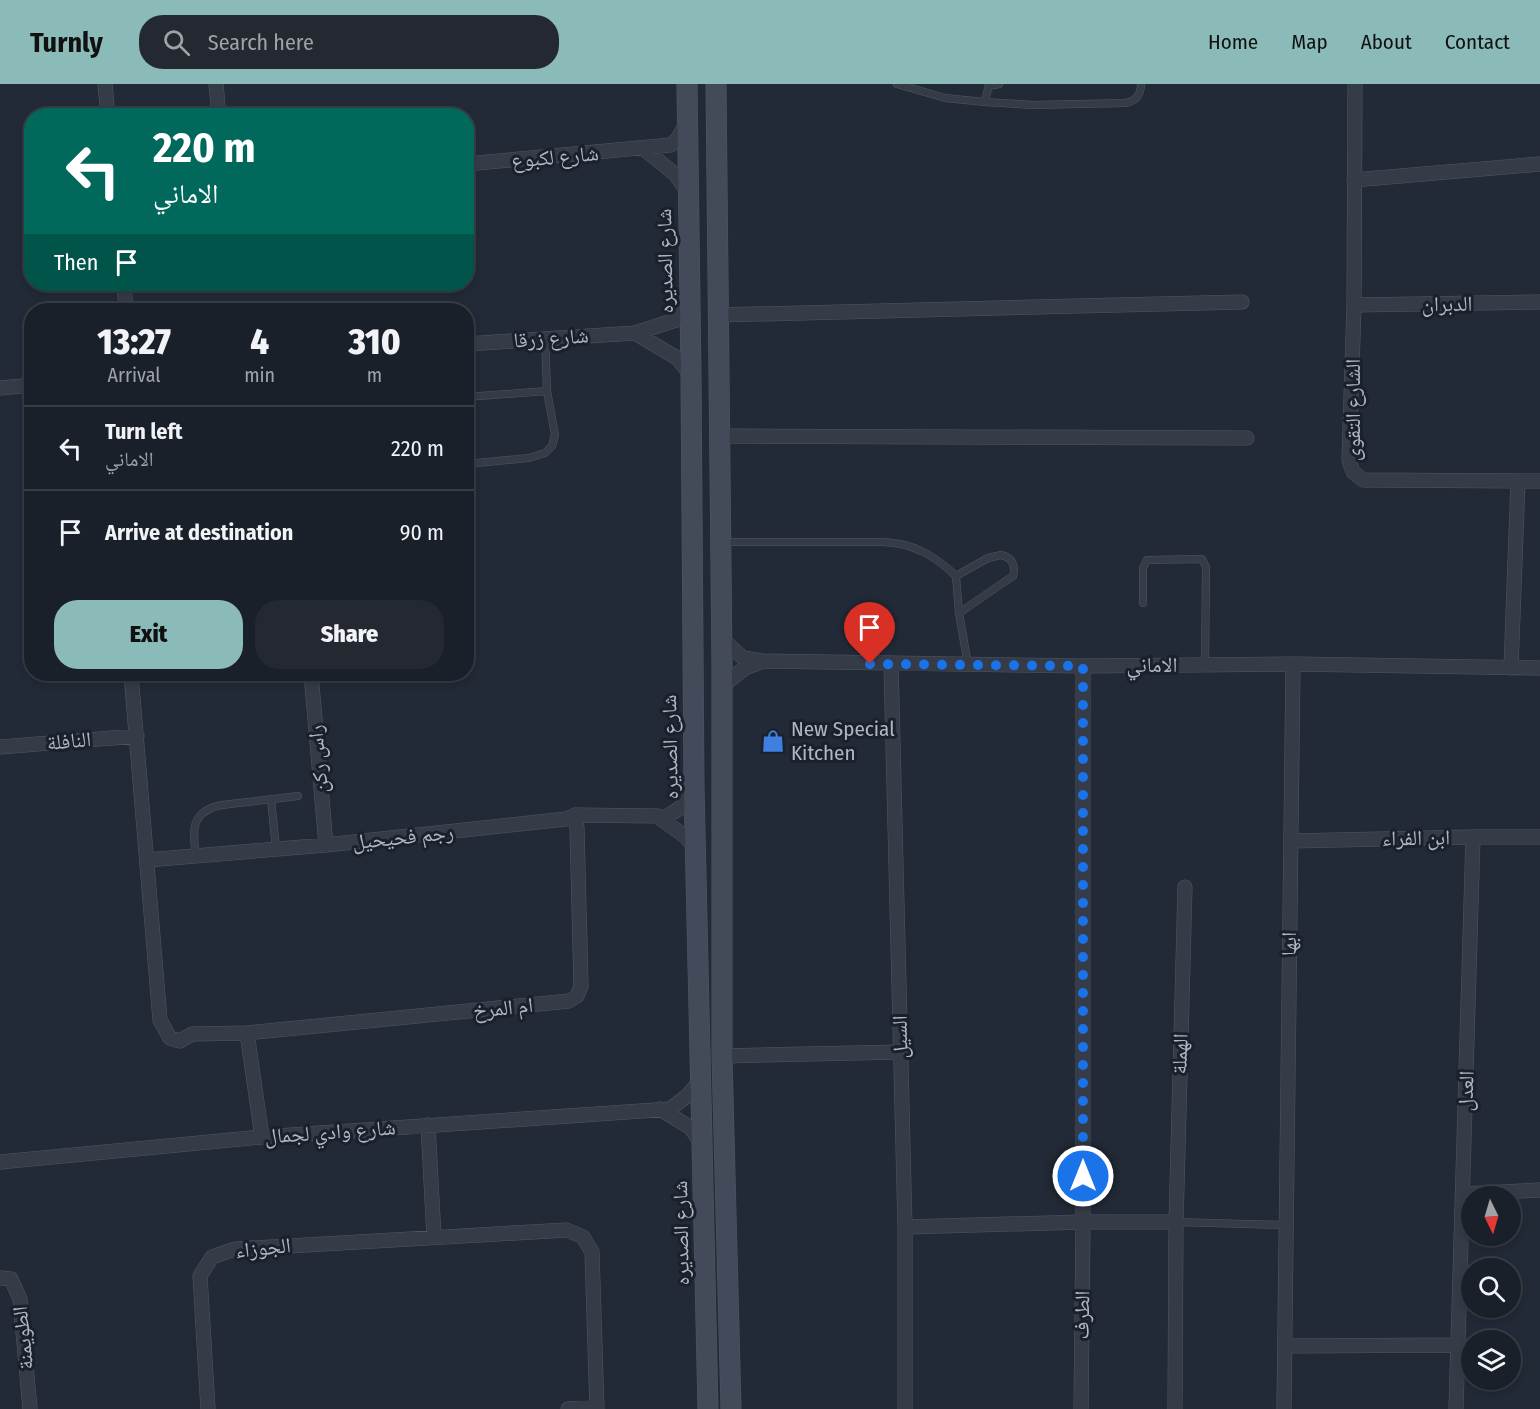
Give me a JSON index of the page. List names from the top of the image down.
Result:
{
  "streets": {
    "main road": ["شارع الصديره"],
    "street": [
      "شارع لكبوع",
      "الدبران",
      "شارع زرقا",
      "الشارع التقوى",
      "الاماني",
      "النافلة",
      "راس ركن",
      "رجم فحيحيل",
      "ابن الفراء",
      "ابها",
      "ام المرخ",
      "السيل",
      "الهملة",
      "العدل",
      "شارع وادي لجمال",
      "الجوزاء",
      "الطرف",
      "الطويمنة"
    ]
  },
  "crossings": [
    ["شارع لكبوع", "شارع الصديره"],
    ["شارع الصديره", "شارع زرقا"],
    ["شارع الصديره", "رجم فحيحيل"],
    ["شارع الصديره", "شارع وادي لجمال"],
    ["الدبران", "الشارع التقوى"],
    ["الاماني", "ابها"],
    ["الاماني", "السيل"],
    ["الاماني", "الطرف"],
    ["النافلة", "ام المرخ"],
    ["راس ركن", "رجم فحيحيل"],
    ["رجم فحيحيل", "ام المرخ"],
    ["ابن الفراء", "ابها"],
    ["ابن الفراء", "العدل"]
  ],
  "places": {
    "shop": ["New Special Kitchen"]
  },
  "north": "bottom",
  "page": {
    "header": "Turnly",
    "search": "Search here",
    "nav": [
      "Home",
      "Map",
      "About",
      "Contact"
    ],
    "turn": ["220 m", "الاماني"],
    "then": "Then",
    "eta": [
      "13:27",
      "Arrival",
      "4",
      "min",
      "310",
      "m"
    ],
    "list": [
      {
        "name": "Turn left",
        "note": "الاماني",
        "value": "220 m"
      },
      {
        "name": "Arrive at destination",
        "value": "90 m"
      }
    ],
    "buttons": ["Exit", "Share"]
  }
}
